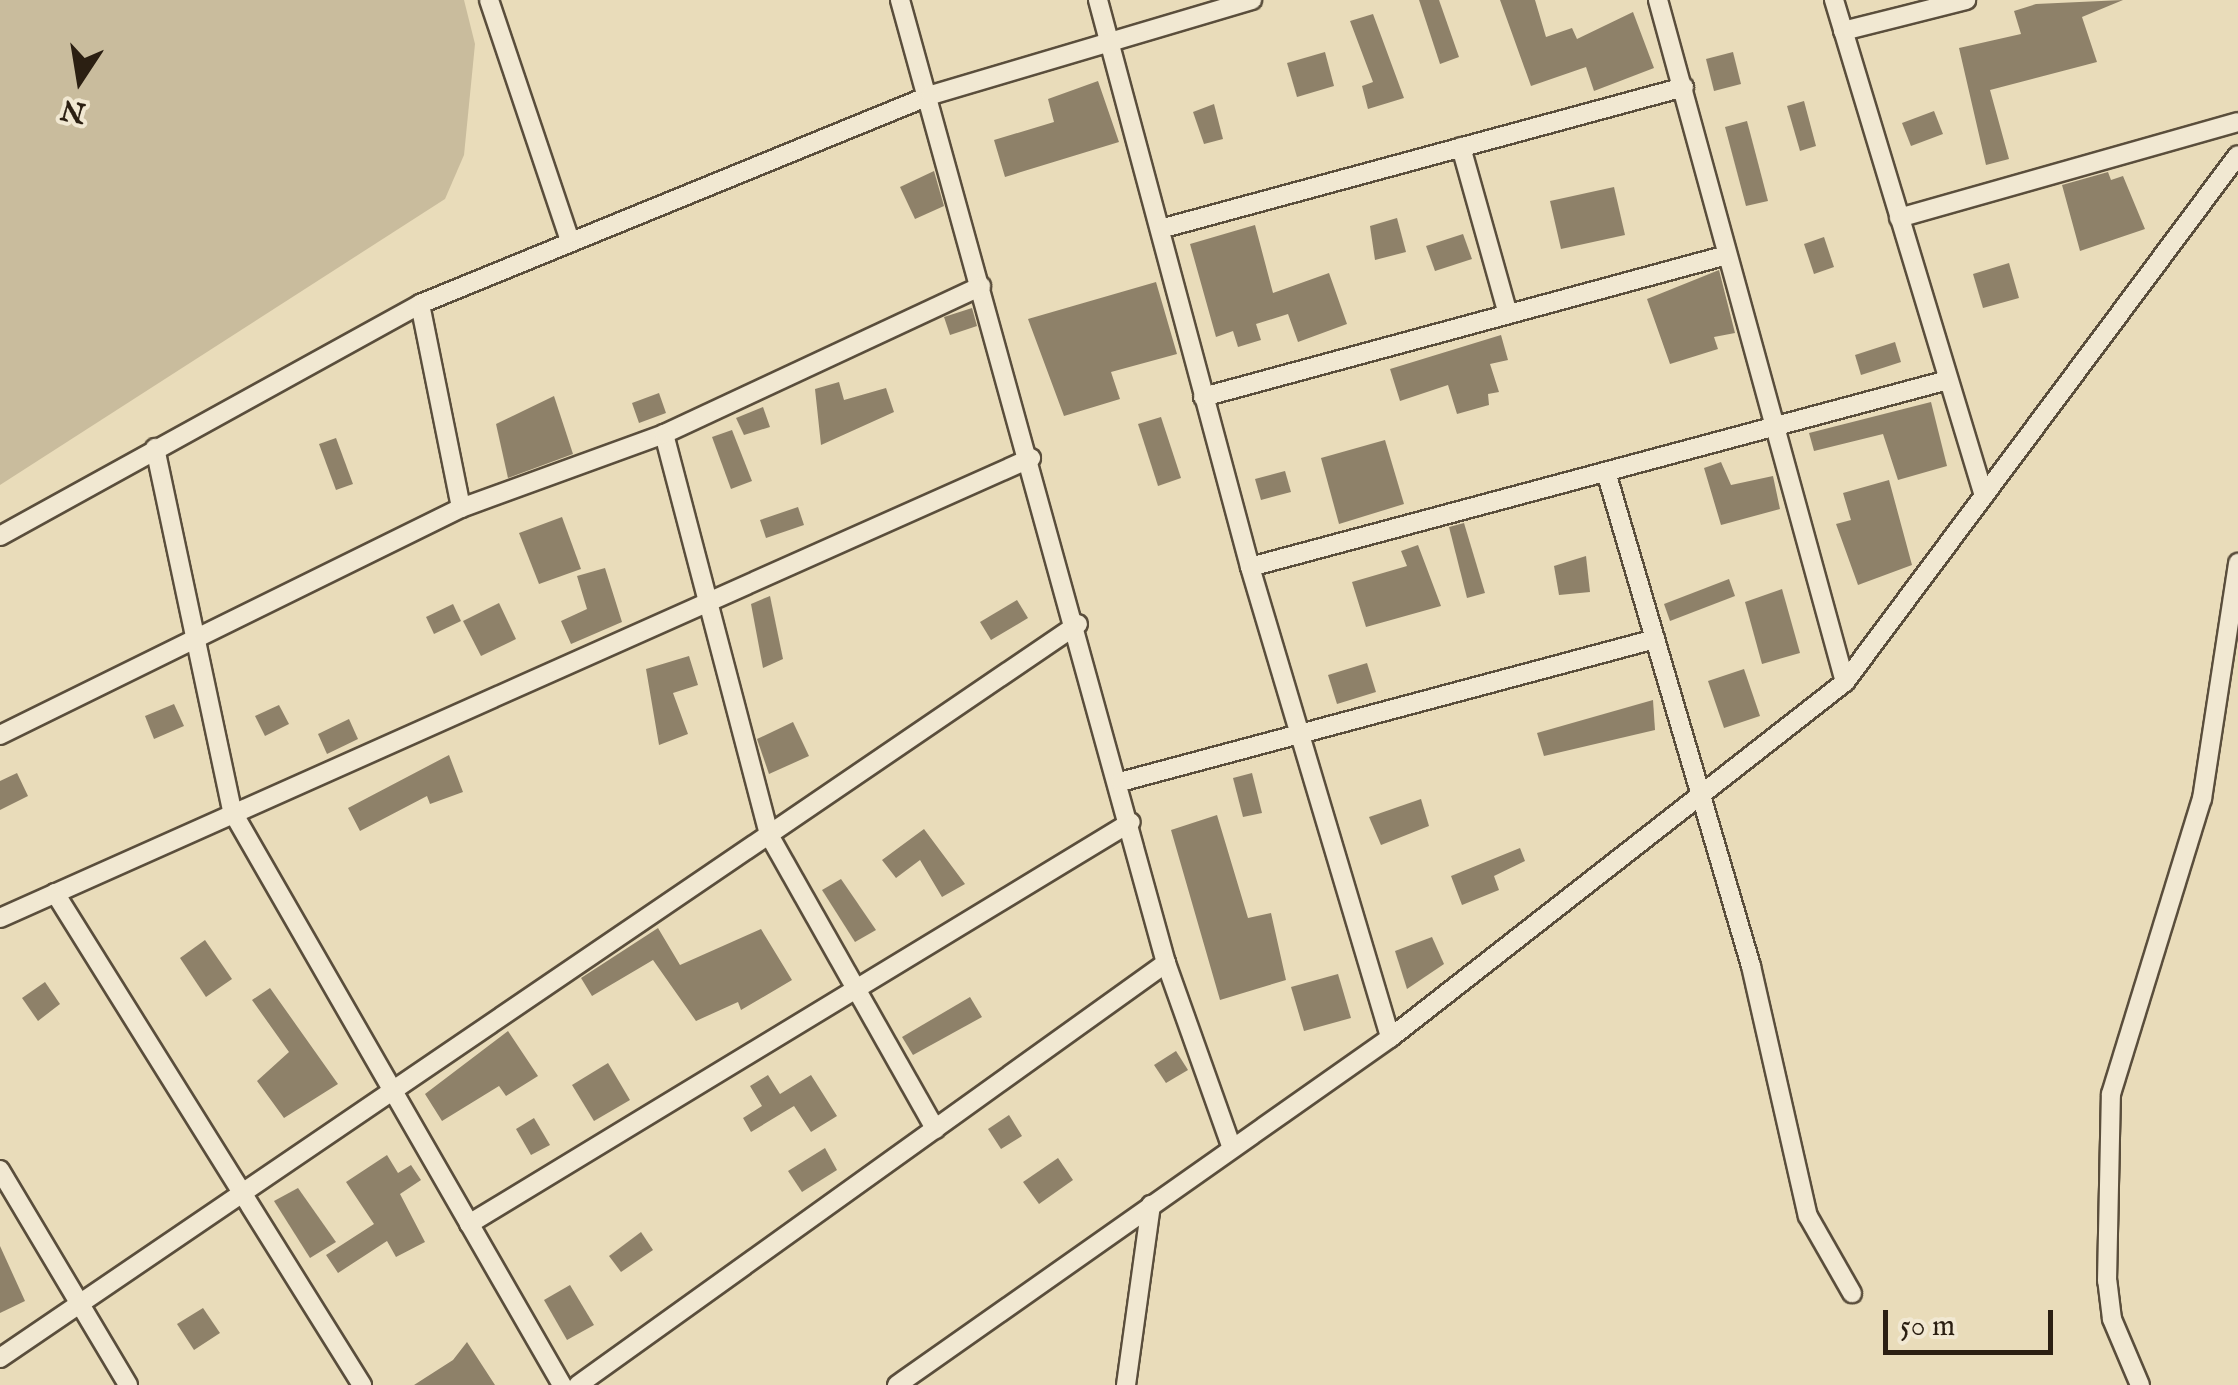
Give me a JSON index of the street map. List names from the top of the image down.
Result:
{
  "scale_bar": "50 m",
  "north": "bottom"
}
